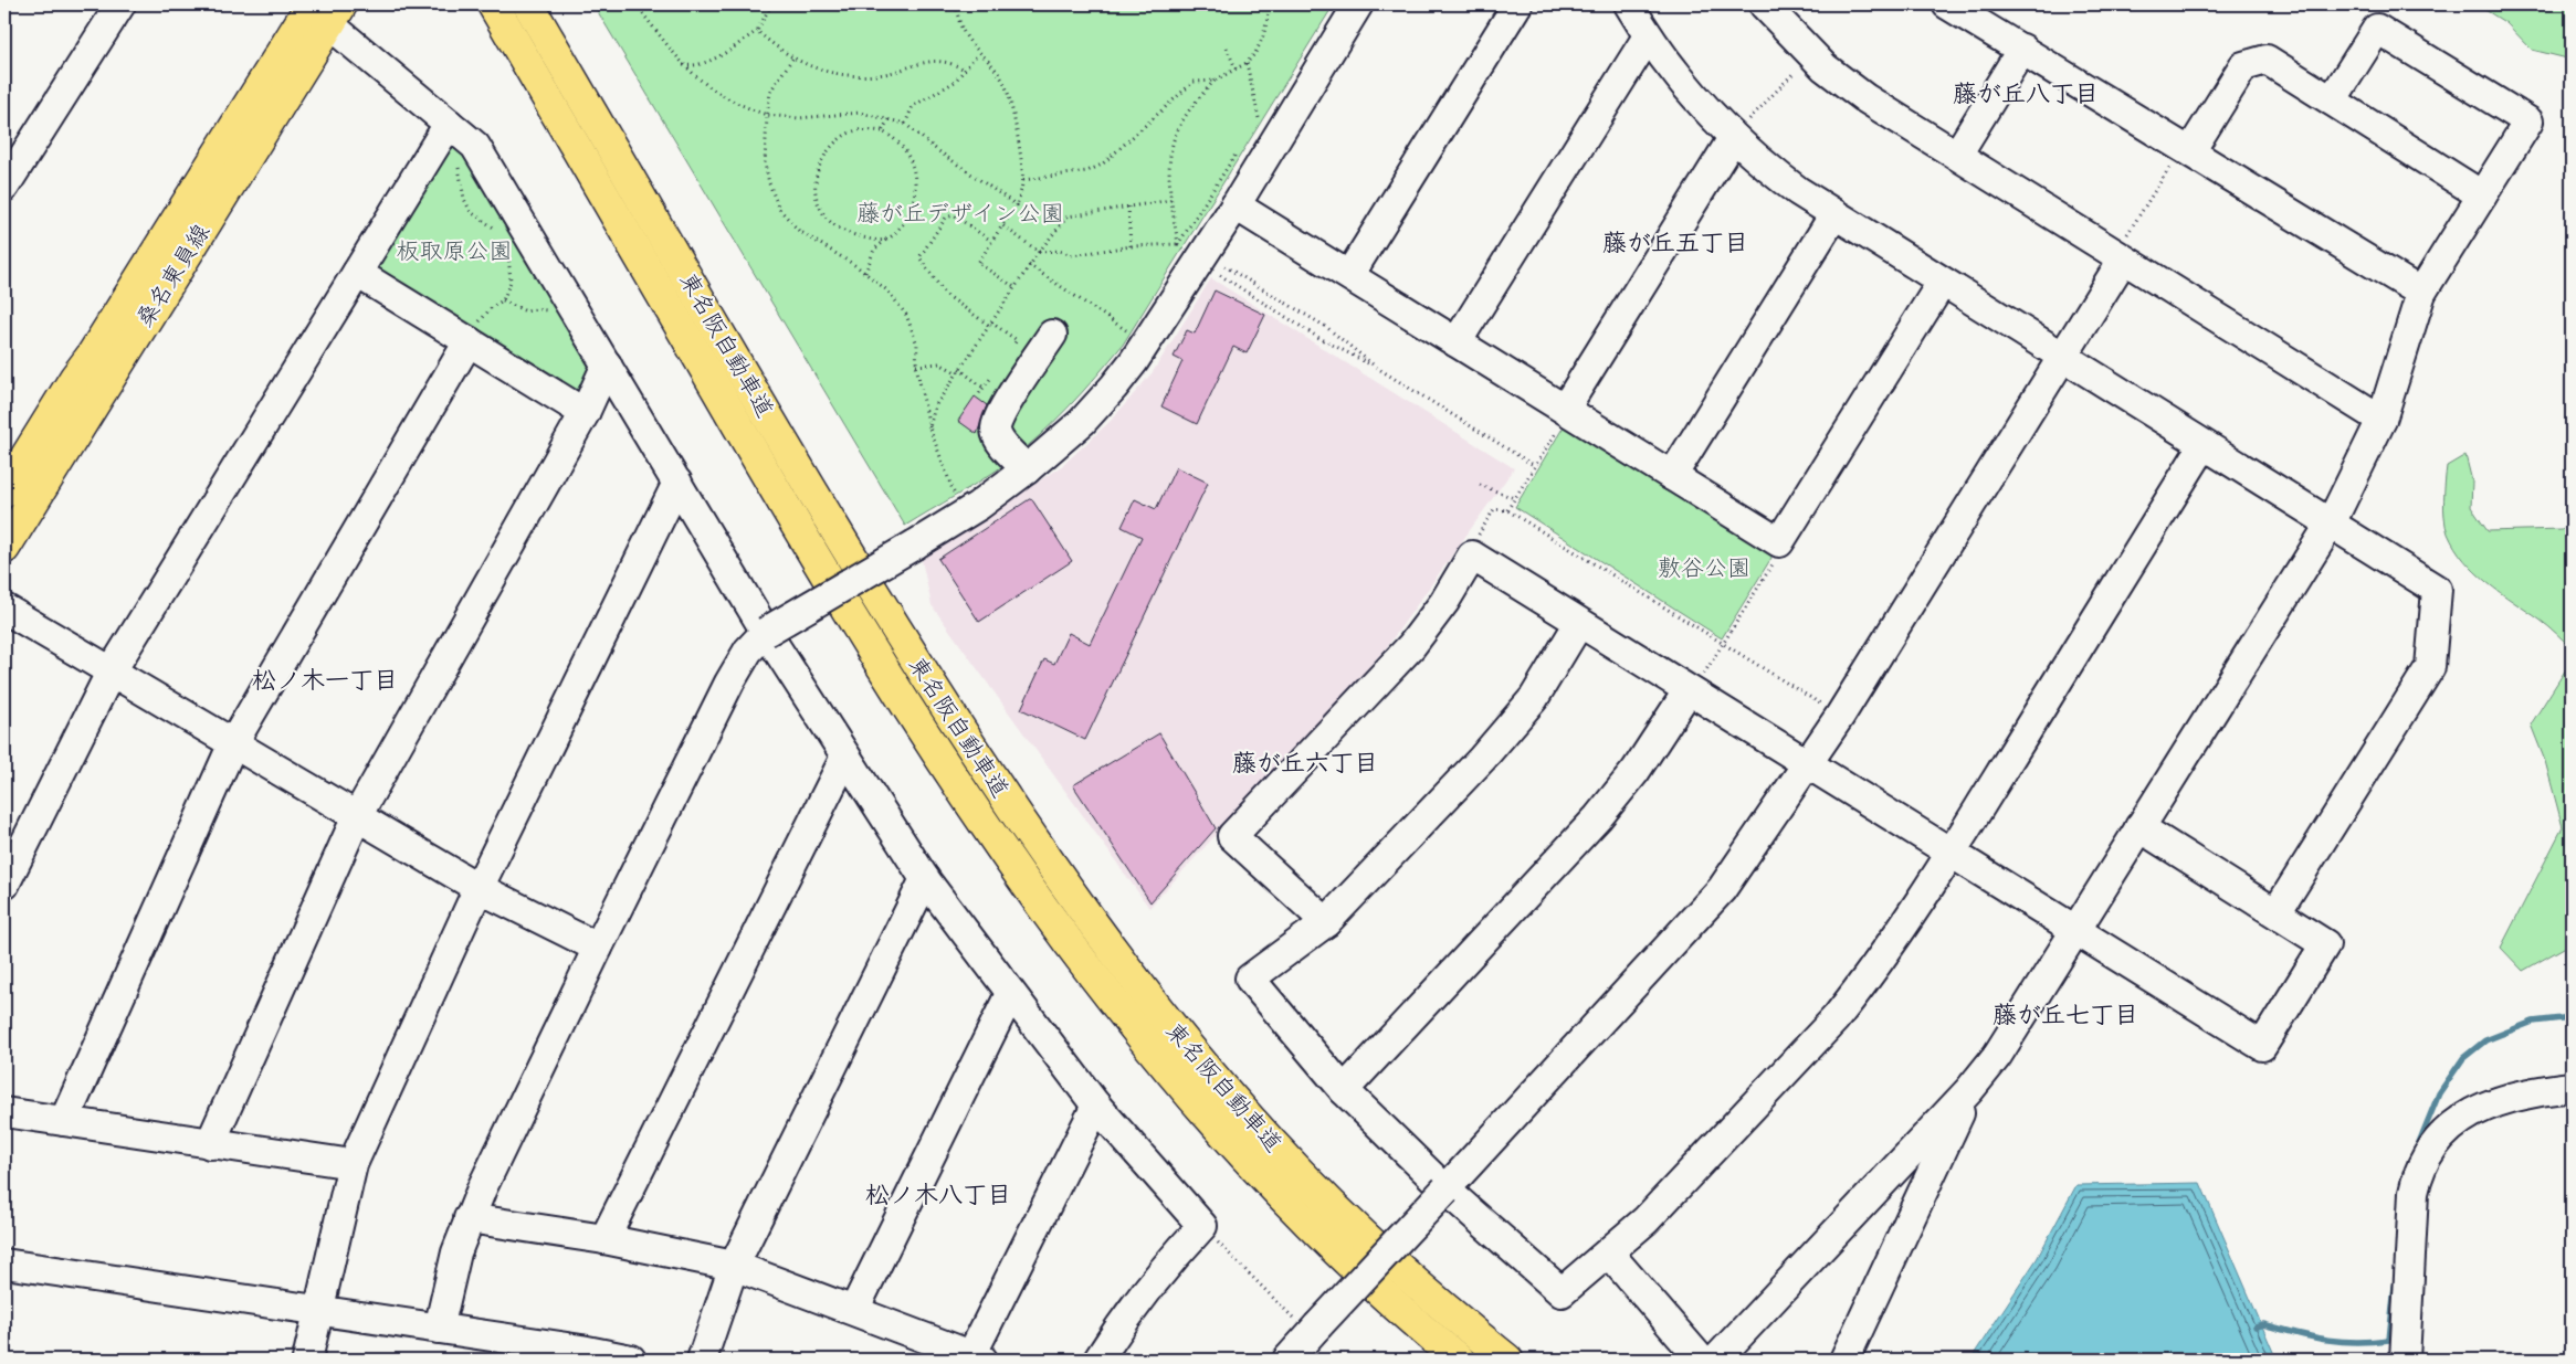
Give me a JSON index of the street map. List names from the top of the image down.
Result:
{
  "streets": {
    "main road": ["桑名東員線", "東名阪自動車道"]
  },
  "districts": [
    "藤が丘八丁目",
    "藤が丘五丁目",
    "松ノ木一丁目",
    "藤が丘六丁目",
    "藤が丘七丁目",
    "松ノ木八丁目"
  ],
  "parks": ["藤が丘デザイン公園", "板取原公園", "敷谷公園"]
}
